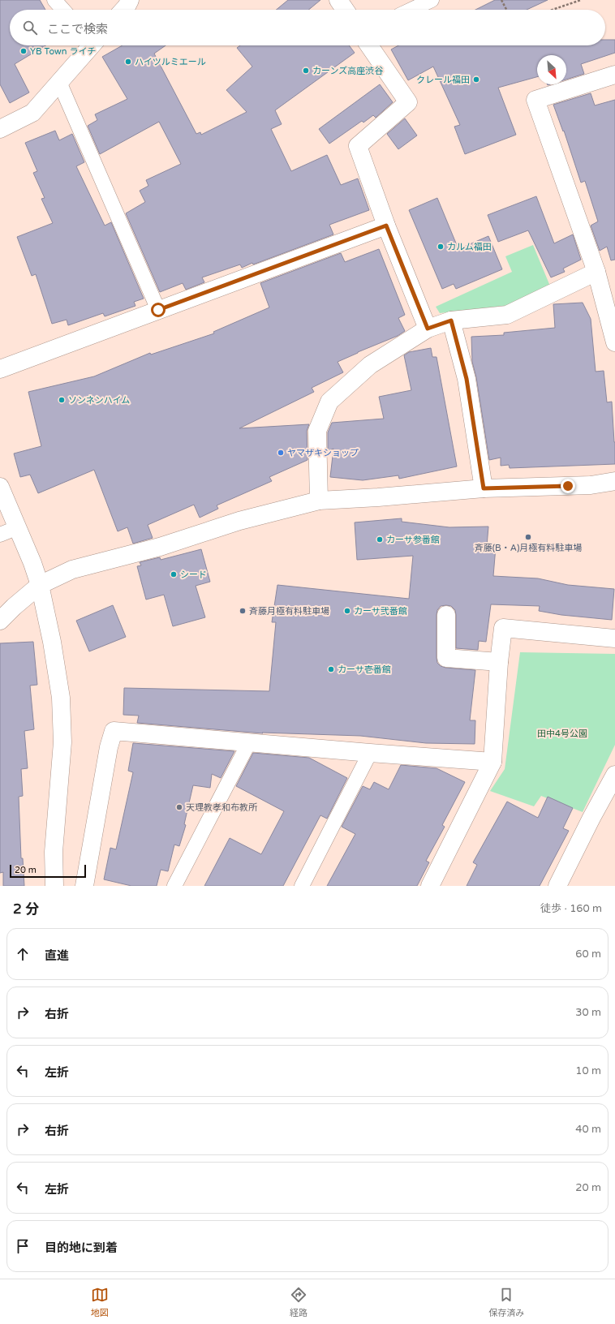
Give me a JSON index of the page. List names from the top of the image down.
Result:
{
  "parks": ["田中4号公園"],
  "places": [
    "YB Town ライチ",
    "ハイツルミエール",
    "カーンズ高座渋谷",
    "クレール福田",
    "カルム福田",
    "ソンネンハイム",
    "ヤマザキショップ",
    "斉藤(B・A)月極有料駐車場",
    "カーサ参番館",
    "シード",
    "斉藤月極有料駐車場",
    "カーサ弐番館",
    "カーサ壱番館",
    "天理教孝和布教所"
  ],
  "scale_bar": "20 m",
  "north": "bottom right",
  "page": {
    "search": "ここで検索",
    "scale": "20 m",
    "heading": ["2 分", "徒歩 · 160 m"],
    "list": [
      ["直進", "60 m"],
      ["右折", "30 m"],
      ["左折", "10 m"],
      ["右折", "40 m"],
      ["左折", "20 m"],
      "目的地に到着"
    ],
    "nav": ["地図", "経路", "保存済み"]
  }
}
